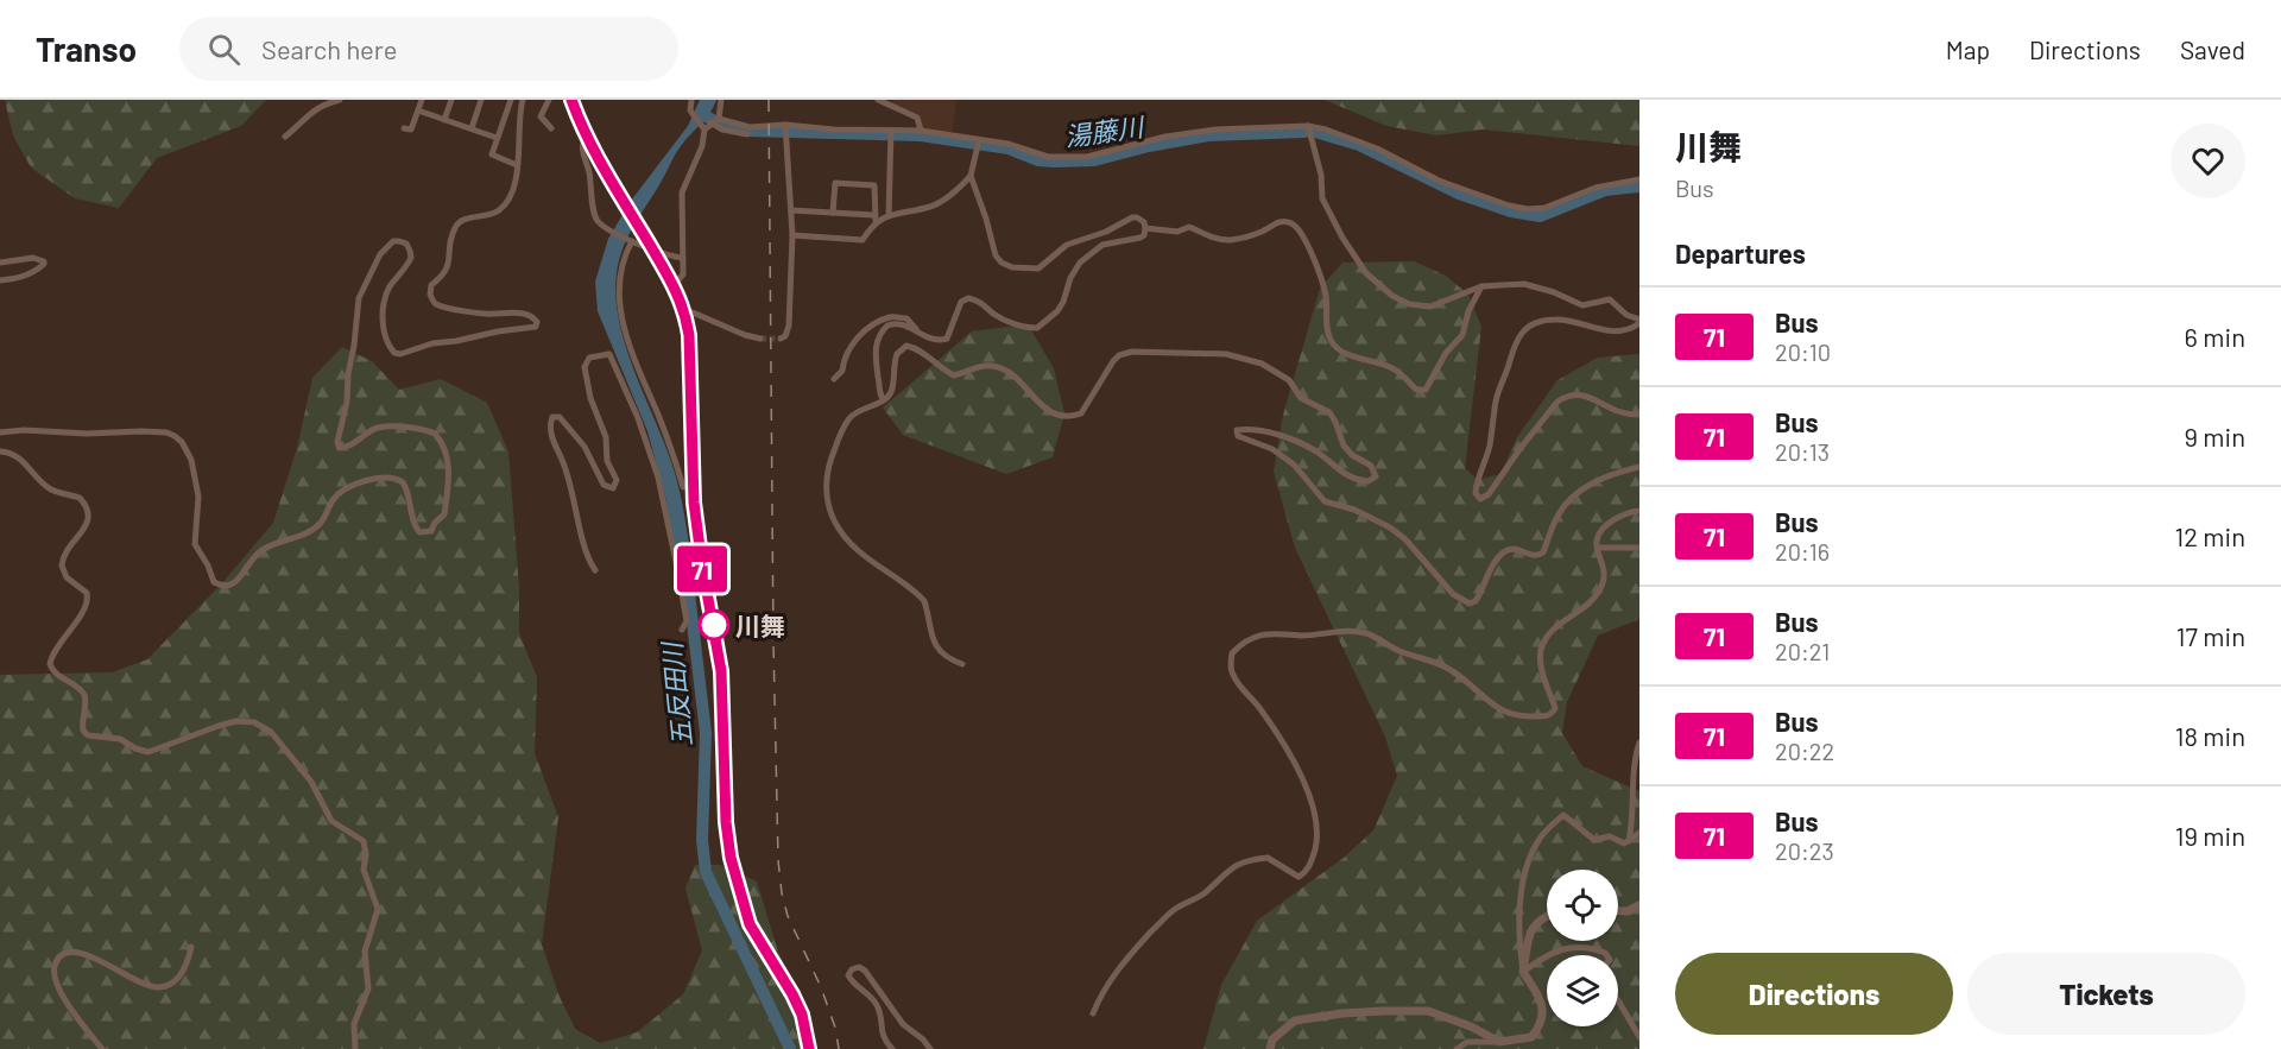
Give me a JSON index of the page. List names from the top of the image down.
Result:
{
  "water": ["湯藤川", "五反田川"],
  "places": ["川舞"],
  "lines": ["bus line 71"],
  "page": {
    "header": "Transo",
    "search": "Search here",
    "nav": ["Map", "Directions", "Saved"],
    "on_map": "71",
    "heading": [
      ["川舞", "Bus"],
      "Departures"
    ],
    "list": [
      {
        "mark": "71",
        "name": "Bus",
        "note": "20:10",
        "value": "6 min"
      },
      {
        "mark": "71",
        "name": "Bus",
        "note": "20:13",
        "value": "9 min"
      },
      {
        "mark": "71",
        "name": "Bus",
        "note": "20:16",
        "value": "12 min"
      },
      {
        "mark": "71",
        "name": "Bus",
        "note": "20:21",
        "value": "17 min"
      },
      {
        "mark": "71",
        "name": "Bus",
        "note": "20:22",
        "value": "18 min"
      },
      {
        "mark": "71",
        "name": "Bus",
        "note": "20:23",
        "value": "19 min"
      }
    ],
    "buttons": ["Directions", "Tickets"]
  }
}
